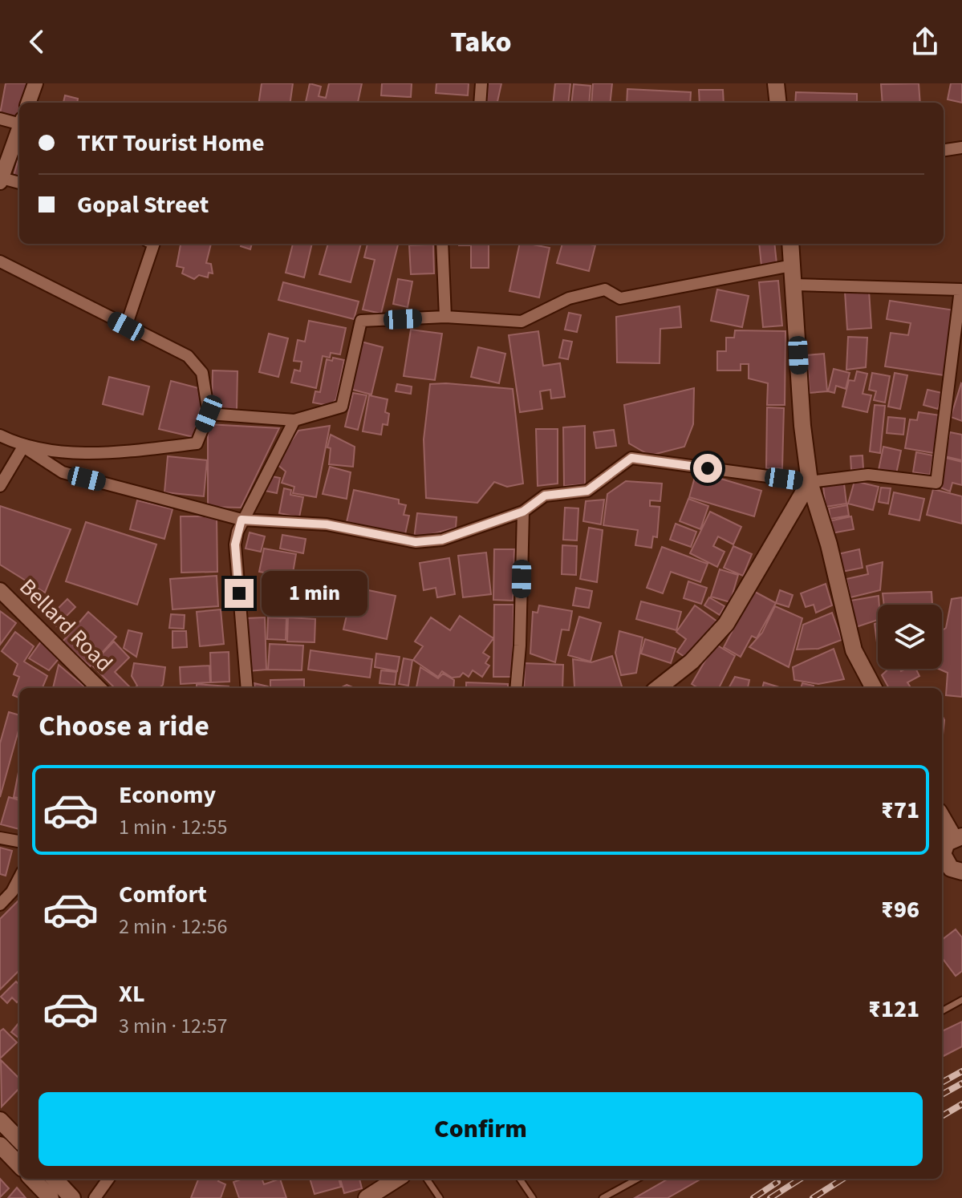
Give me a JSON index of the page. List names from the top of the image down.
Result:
{
  "streets": {
    "street": ["Bellard Road"]
  },
  "page": {
    "header": "Tako",
    "banner": ["TKT Tourist Home", "Gopal Street"],
    "bubble": "1 min",
    "heading": "Choose a ride",
    "list": [
      {
        "name": "Economy",
        "note": "1 min · 12:55",
        "value": "₹71"
      },
      {
        "name": "Comfort",
        "note": "2 min · 12:56",
        "value": "₹96"
      },
      {
        "name": "XL",
        "note": "3 min · 12:57",
        "value": "₹121"
      }
    ],
    "buttons": "Confirm"
  }
}
